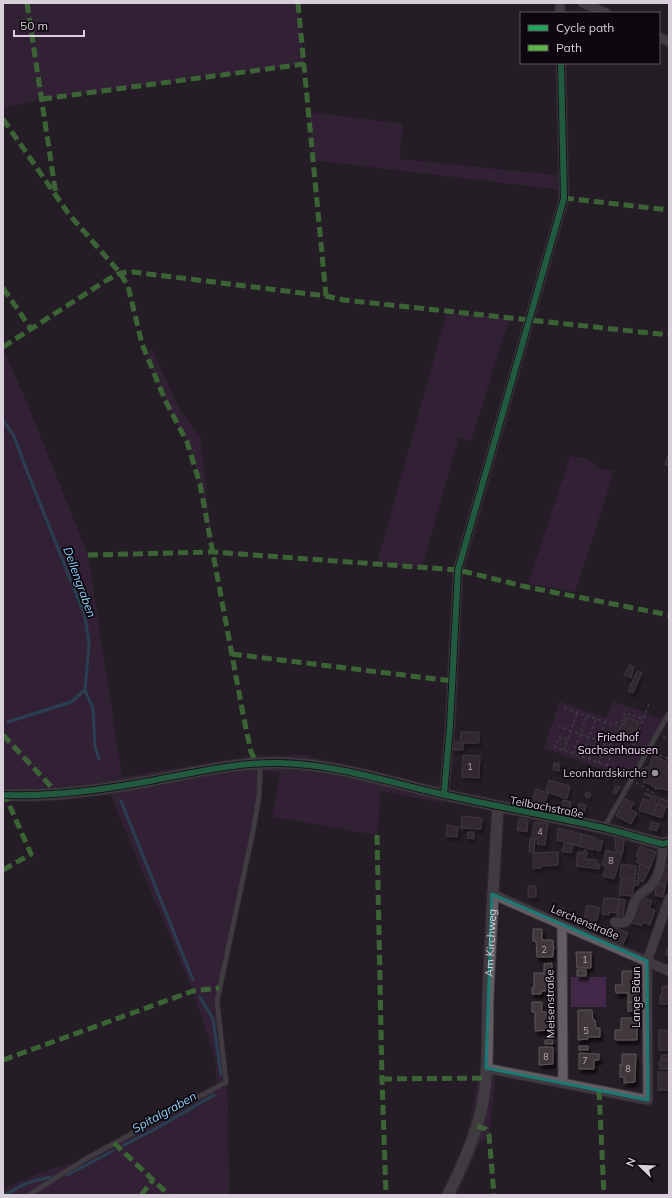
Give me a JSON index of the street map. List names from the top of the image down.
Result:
{
  "streets": {
    "street": [
      "Teilbachstraße",
      "Lerchenstraße",
      "Am Kirchweg",
      "Lange Bäun",
      "Meisenstraße"
    ]
  },
  "crossings": [
    ["Teilbachstraße", "Am Kirchweg"],
    ["Lerchenstraße", "Am Kirchweg"],
    ["Lerchenstraße", "Lange Bäun"],
    ["Lerchenstraße", "Meisenstraße"],
    ["Lange Bäun", "Meisenstraße"]
  ],
  "water": ["Dellengraben", "Spitalgraben"],
  "parks": ["Friedhof Sachsenhausen"],
  "places": ["Leonhardskirche"],
  "house_numbers": [
    "1",
    "4",
    "8",
    "2",
    "1",
    "5",
    "8",
    "7",
    "8"
  ],
  "legend": ["Cycle path", "Path"],
  "scale_bar": "50 m",
  "north": "top left"
}
